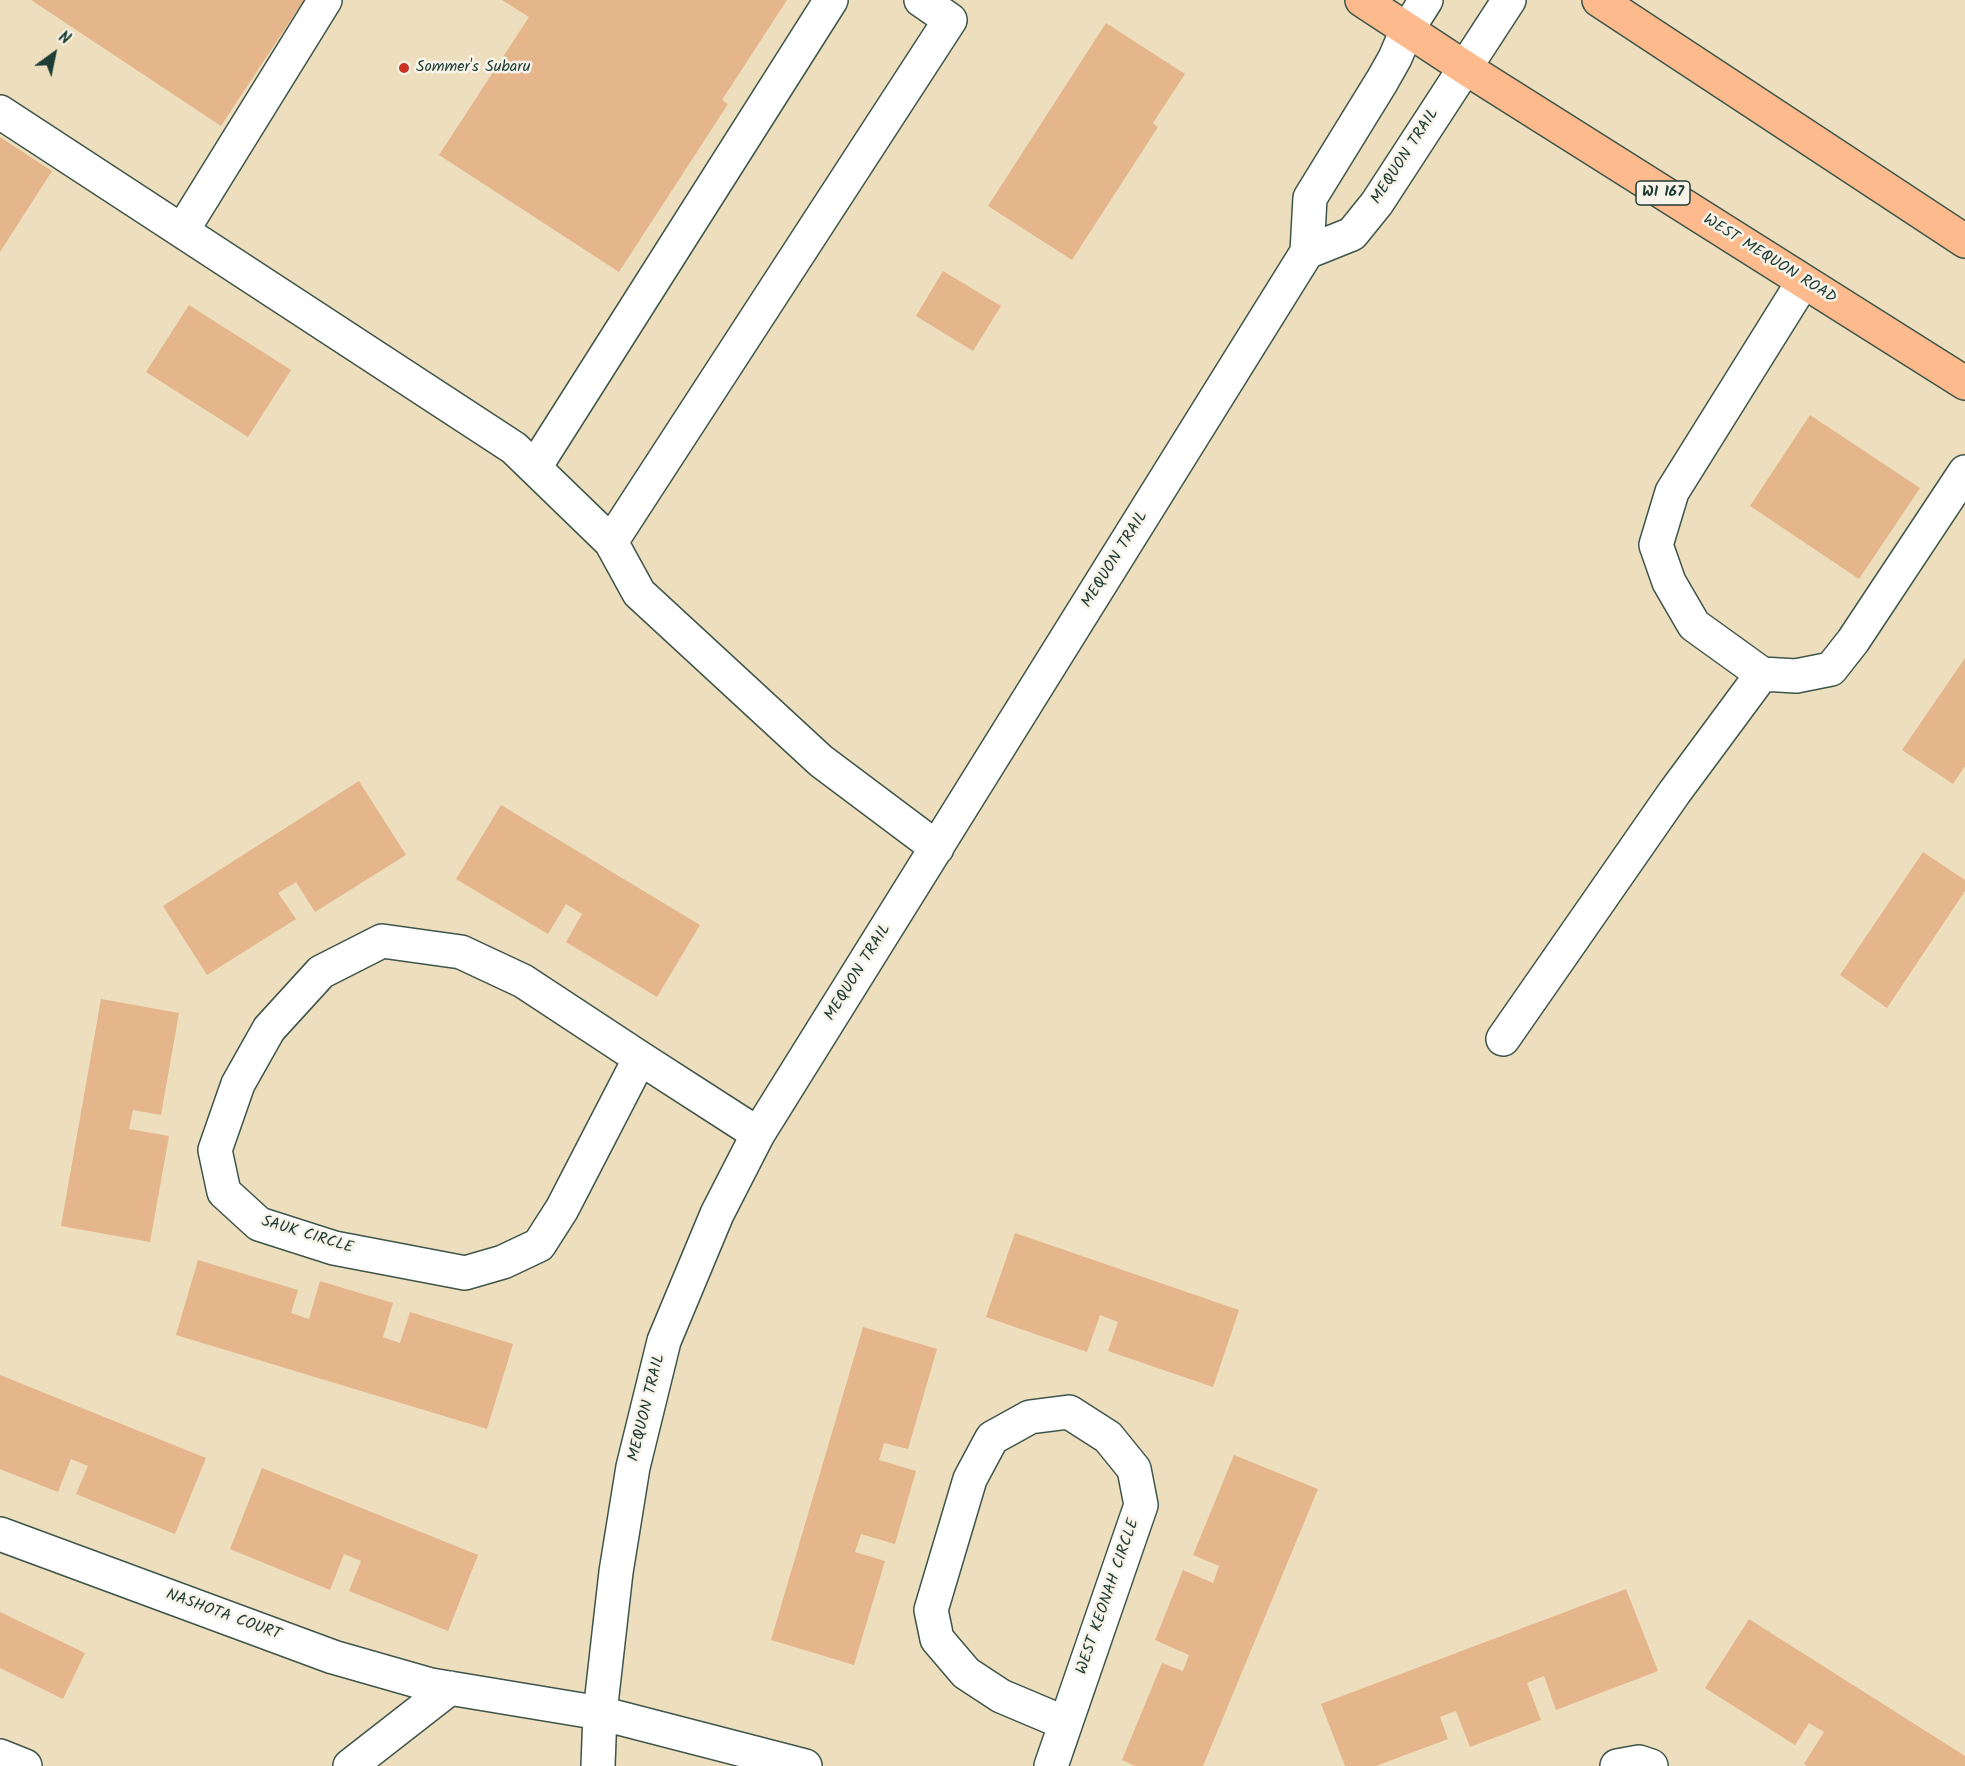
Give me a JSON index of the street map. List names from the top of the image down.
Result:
{
  "streets": {
    "main road": ["WI 167", "WEST MEQUON ROAD"],
    "street": [
      "MEQUON TRAIL",
      "SAUK CIRCLE",
      "WEST KEONAH CIRCLE",
      "NASHOTA COURT"
    ]
  },
  "crossings": [
    ["MEQUON TRAIL", "WEST MEQUON ROAD"],
    ["MEQUON TRAIL", "SAUK CIRCLE"],
    ["MEQUON TRAIL", "NASHOTA COURT"]
  ],
  "places": ["Sommer's Subaru"],
  "north": "top right"
}
